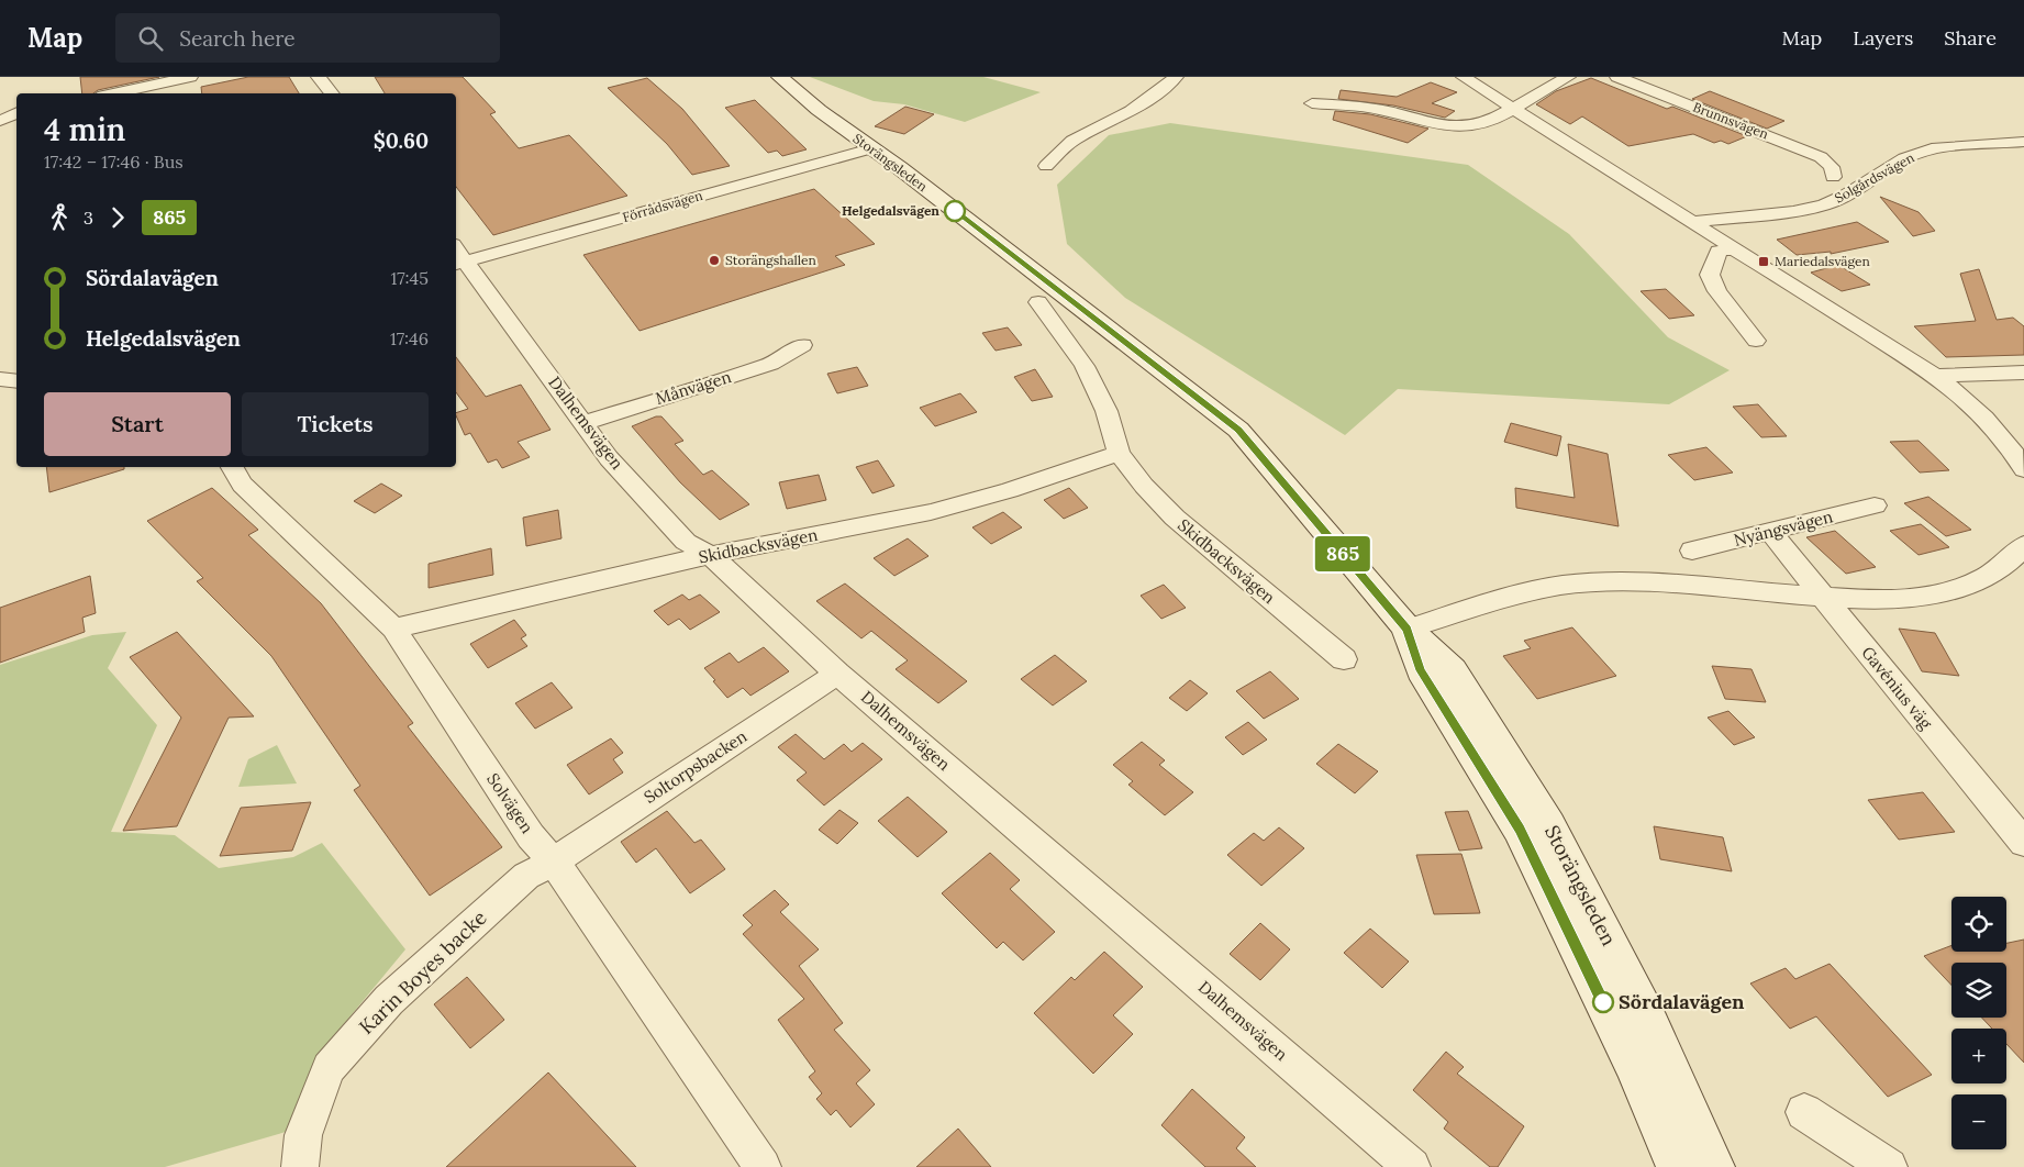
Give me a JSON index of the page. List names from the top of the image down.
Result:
{
  "streets": {
    "main road": ["Storängsleden"],
    "street": [
      "Brunnsvägen",
      "Solgårdsvägen",
      "Förrådsvägen",
      "Månvägen",
      "Dalhemsvägen",
      "Nyängsvägen",
      "Skidbacksvägen",
      "Gavénius väg",
      "Soltorpsbacken",
      "Solvägen",
      "Karin Boyes backe"
    ]
  },
  "crossings": [
    ["Storängsleden", "Förrådsvägen"],
    ["Förrådsvägen", "Dalhemsvägen"],
    ["Månvägen", "Dalhemsvägen"],
    ["Dalhemsvägen", "Skidbacksvägen"],
    ["Dalhemsvägen", "Soltorpsbacken"],
    ["Nyängsvägen", "Gavénius väg"],
    ["Skidbacksvägen", "Solvägen"],
    ["Soltorpsbacken", "Solvägen"],
    ["Soltorpsbacken", "Karin Boyes backe"],
    ["Solvägen", "Karin Boyes backe"]
  ],
  "places": {
    "other": ["Helgedalsvägen", "Storängshallen", "Sördalavägen"],
    "transit": ["Mariedalsvägen"]
  },
  "lines": ["bus line 865"],
  "page": {
    "header": "Map",
    "search": "Search here",
    "nav": ["Map", "Layers", "Share"],
    "on_map": "865",
    "heading": ["4 min", "17:42 – 17:46 · Bus", "$0.60"],
    "legs": ["3", "865"],
    "list": [
      {
        "name": "Sördalavägen",
        "value": "17:45"
      },
      {
        "name": "Helgedalsvägen",
        "value": "17:46"
      }
    ],
    "buttons": ["Start", "Tickets"],
    "map_buttons": ["+", "−"]
  }
}
